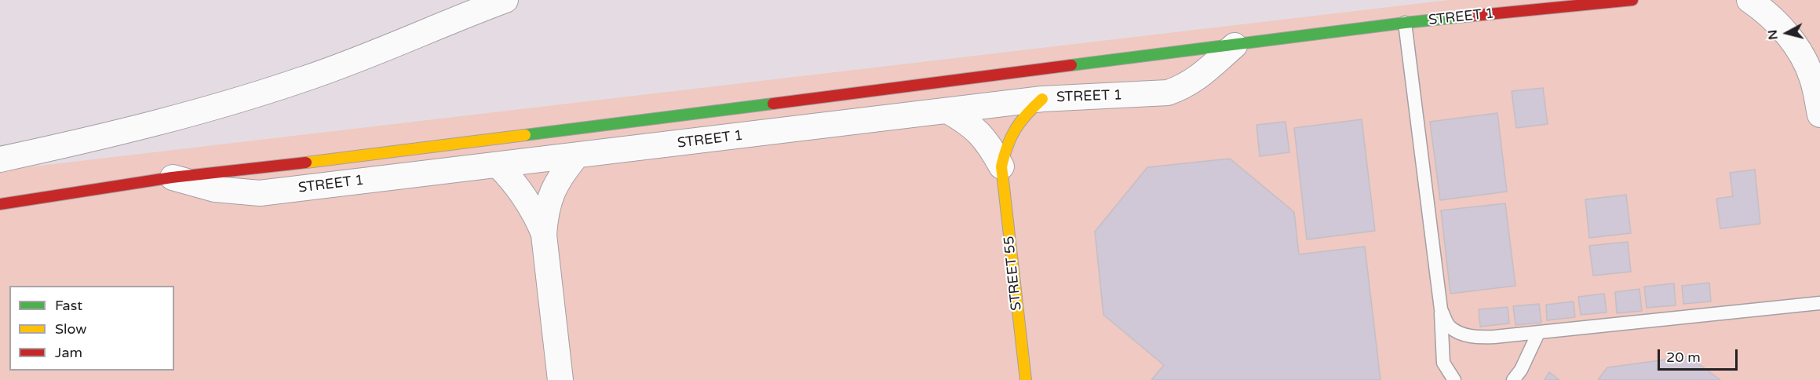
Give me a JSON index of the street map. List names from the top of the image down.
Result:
{
  "streets": {
    "street": ["STREET 1", "STREET 55"]
  },
  "crossings": [
    ["STREET 1", "STREET 55"]
  ],
  "legend": ["Fast", "Slow", "Jam"],
  "scale_bar": "20 m",
  "north": "left"
}
